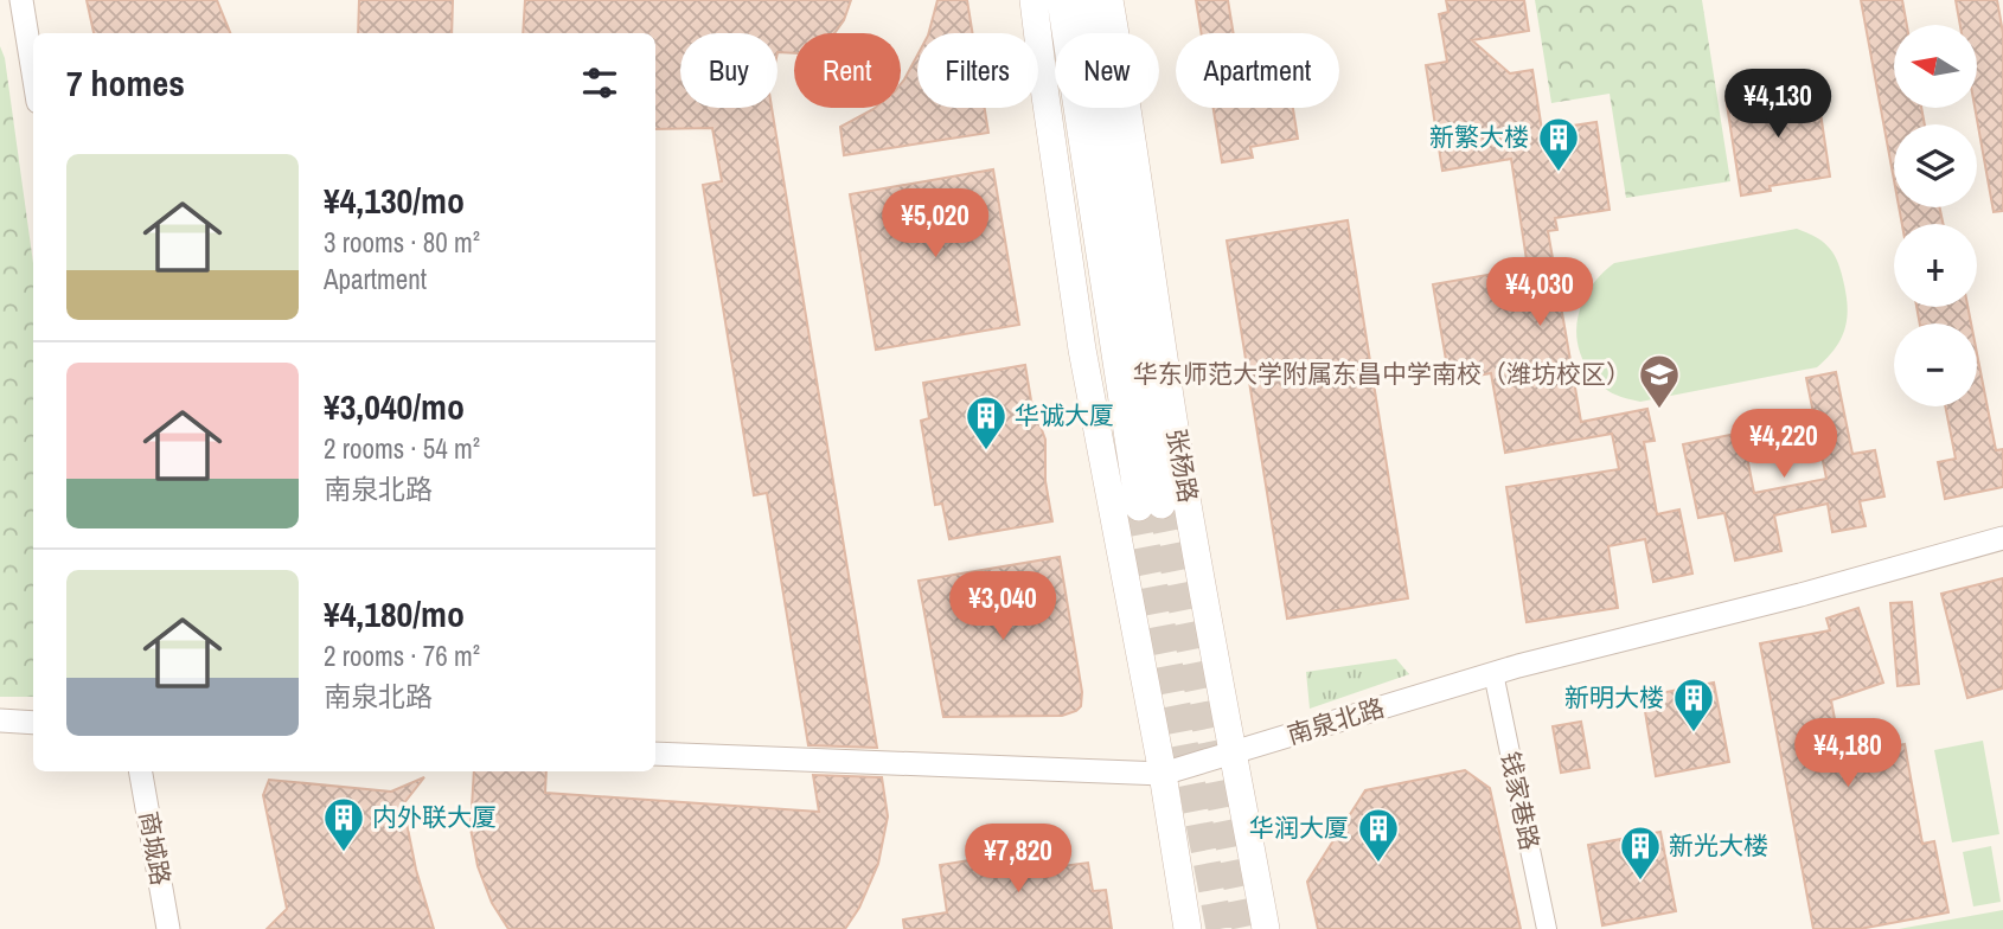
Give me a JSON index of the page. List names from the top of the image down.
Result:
{
  "streets": {
    "main road": ["张杨路"],
    "street": ["南泉北路", "钱家巷路", "商城路"]
  },
  "crossings": [
    ["张杨路", "南泉北路"],
    ["南泉北路", "钱家巷路"]
  ],
  "places": {
    "building": [
      "新繁大楼",
      "华诚大厦",
      "新明大楼",
      "内外联大厦",
      "华润大厦",
      "新光大楼"
    ],
    "school or university": ["华东师范大学附属东昌中学南校（潍坊校区）"]
  },
  "north": "left",
  "page": {
    "map_buttons": ["+", "−"],
    "chip": [
      "Buy",
      "Rent",
      "Filters",
      "New",
      "Apartment"
    ],
    "heading": "7 homes",
    "price": [
      "¥4,130",
      "¥5,020",
      "¥4,030",
      "¥4,220",
      "¥3,040",
      "¥4,180",
      "¥7,820"
    ],
    "list": [
      {
        "name": "¥4,130/mo",
        "note": "3 rooms · 80 m² · Apartment"
      },
      {
        "name": "¥3,040/mo",
        "note": "2 rooms · 54 m² · 南泉北路"
      },
      {
        "name": "¥4,180/mo",
        "note": "2 rooms · 76 m² · 南泉北路"
      }
    ]
  }
}
